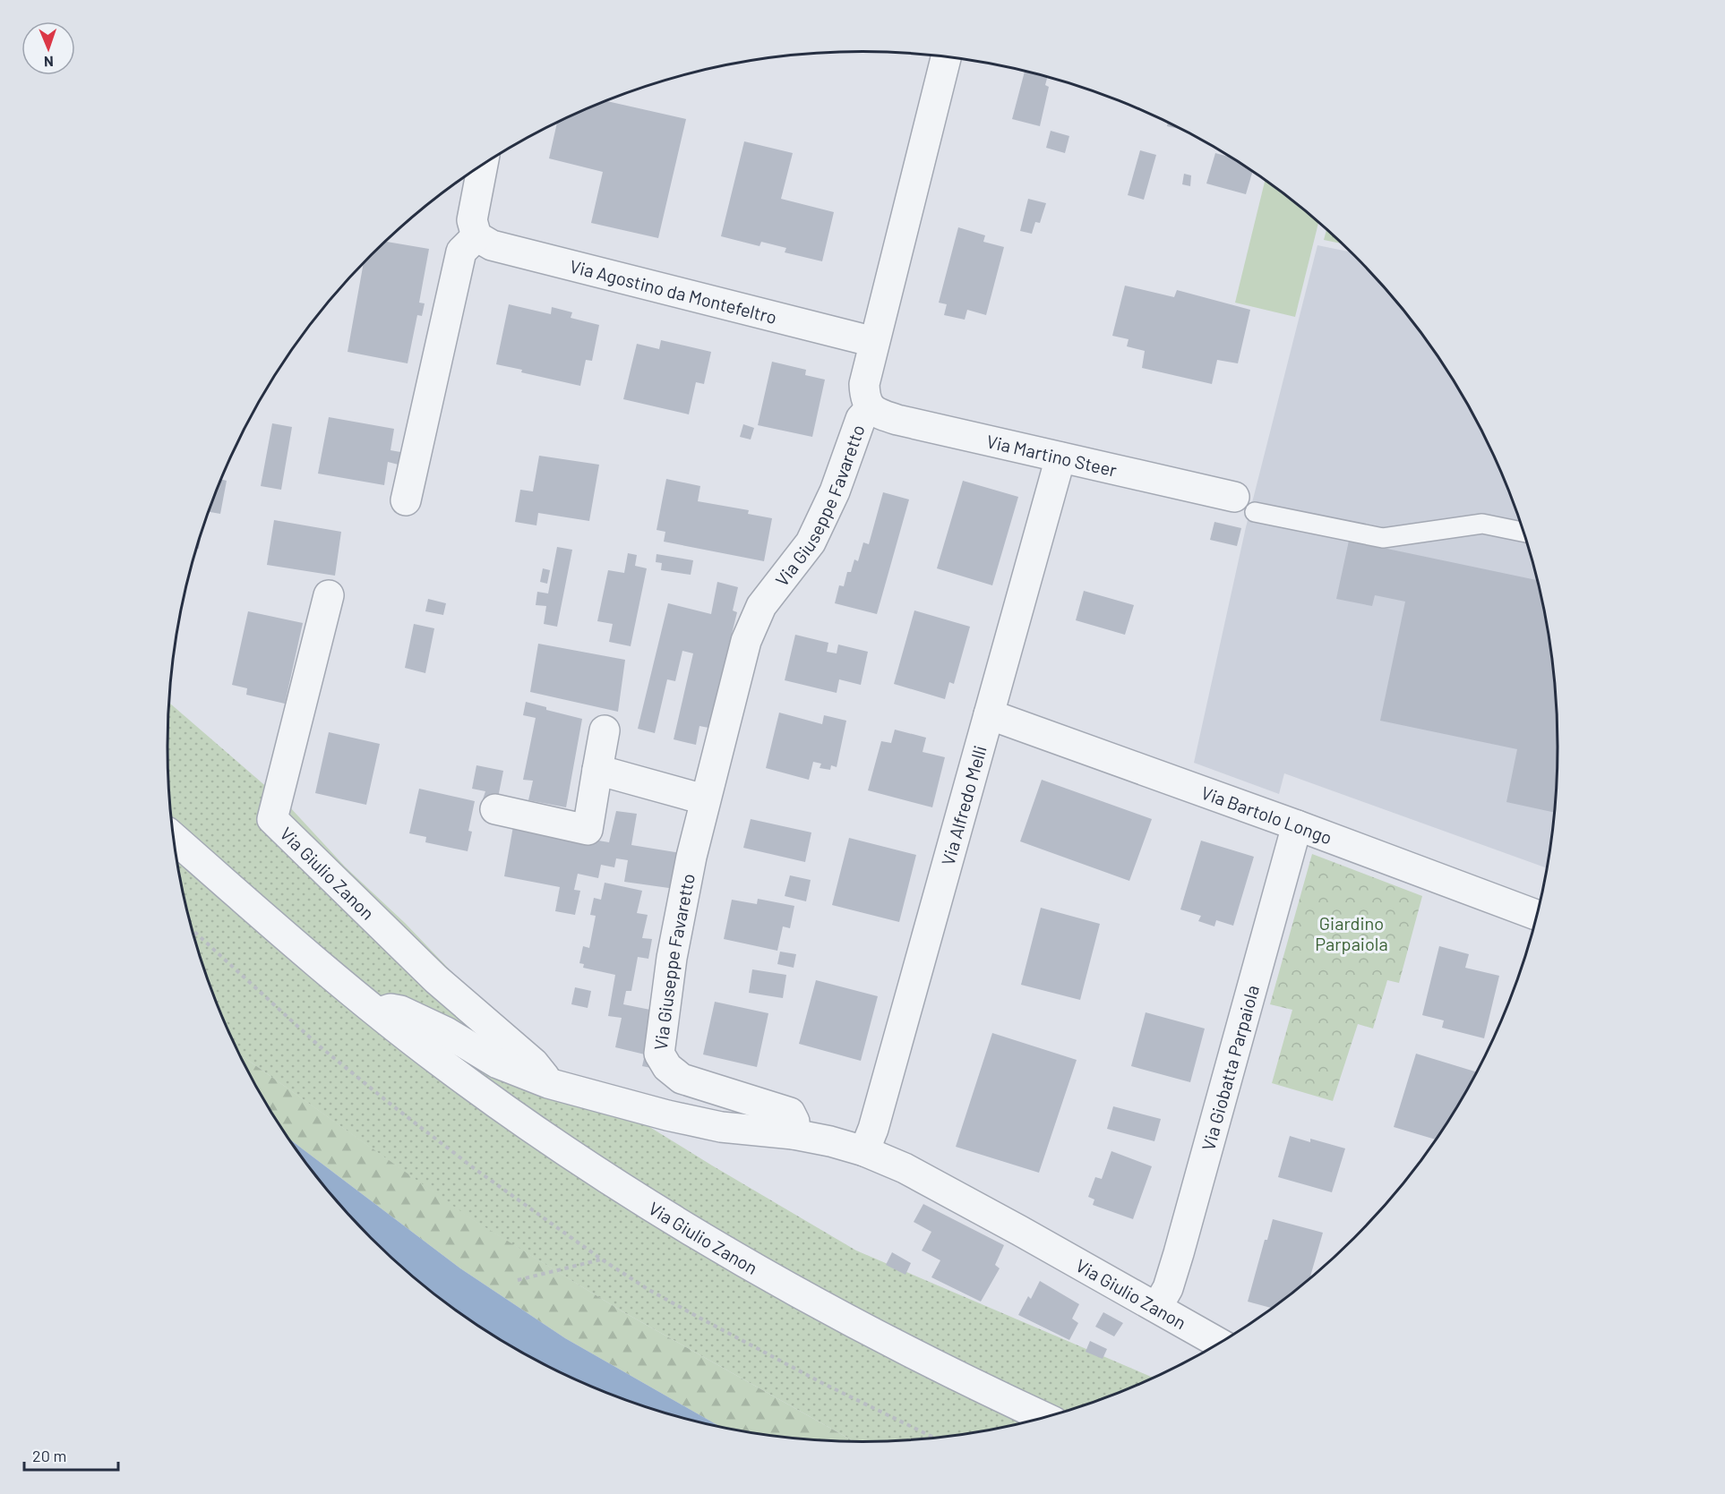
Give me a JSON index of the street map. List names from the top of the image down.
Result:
{
  "streets": {
    "street": [
      "Via Agostino da Montefeltro",
      "Via Martino Steer",
      "Via Giuseppe Favaretto",
      "Via Alfredo Melli",
      "Via Bartolo Longo",
      "Via Giulio Zanon",
      "Via Giobatta Parpaiola"
    ]
  },
  "crossings": [
    ["Via Agostino da Montefeltro", "Via Giuseppe Favaretto"],
    ["Via Martino Steer", "Via Giuseppe Favaretto"],
    ["Via Martino Steer", "Via Alfredo Melli"],
    ["Via Giuseppe Favaretto", "Via Giulio Zanon"],
    ["Via Alfredo Melli", "Via Bartolo Longo"],
    ["Via Alfredo Melli", "Via Giulio Zanon"],
    ["Via Bartolo Longo", "Via Giobatta Parpaiola"],
    ["Via Giulio Zanon", "Via Giobatta Parpaiola"]
  ],
  "parks": ["Giardino Parpaiola"],
  "scale_bar": "20 m",
  "north": "bottom"
}
